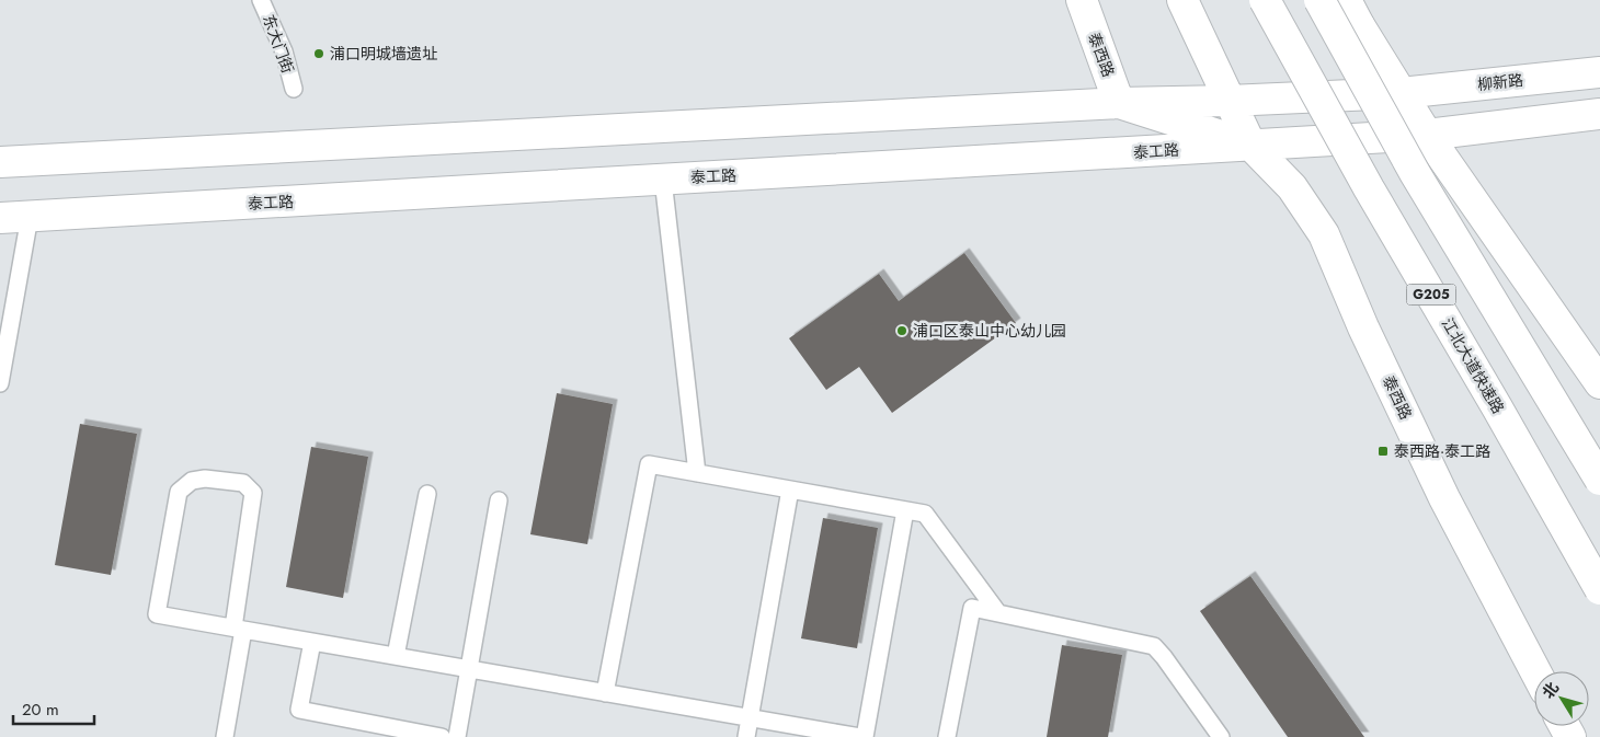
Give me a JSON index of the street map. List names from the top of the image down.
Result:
{
  "streets": {
    "main road": [
      "泰西路",
      "柳新路",
      "泰工路",
      "G205",
      "江北大道快速路"
    ],
    "lane": ["东大门街"]
  },
  "crossings": [
    ["泰西路", "泰工路"]
  ],
  "places": {
    "other": ["浦口明城墙遗址", "浦口区泰山中心幼儿园"],
    "transit": ["泰西路·泰工路"]
  },
  "scale_bar": "20 m",
  "north": "top left"
}
